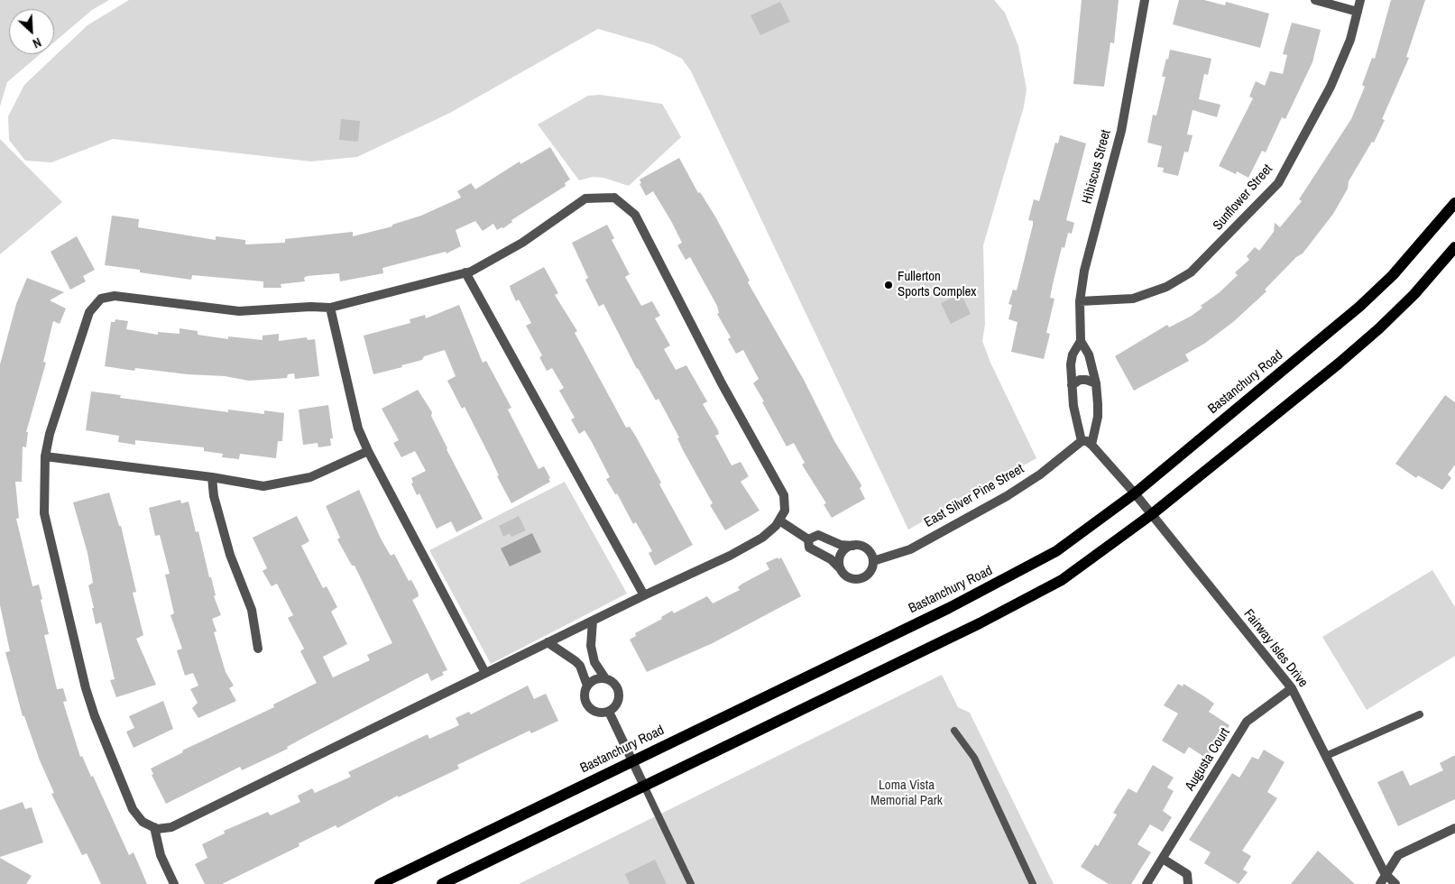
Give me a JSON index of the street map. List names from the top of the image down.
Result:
{
  "streets": {
    "main road": ["Bastanchury Road"],
    "street": [
      "Hibiscus Street",
      "Sunflower Street",
      "East Silver Pine Street",
      "Fairway Isles Drive",
      "Augusta Court"
    ]
  },
  "crossings": [
    ["Hibiscus Street", "Sunflower Street"],
    ["Hibiscus Street", "East Silver Pine Street"],
    ["Hibiscus Street", "Fairway Isles Drive"],
    ["Bastanchury Road", "Fairway Isles Drive"],
    ["Fairway Isles Drive", "Augusta Court"]
  ],
  "parks": ["Loma Vista Memorial Park"],
  "places": ["Fullerton Sports Complex"],
  "north": "bottom right"
}
